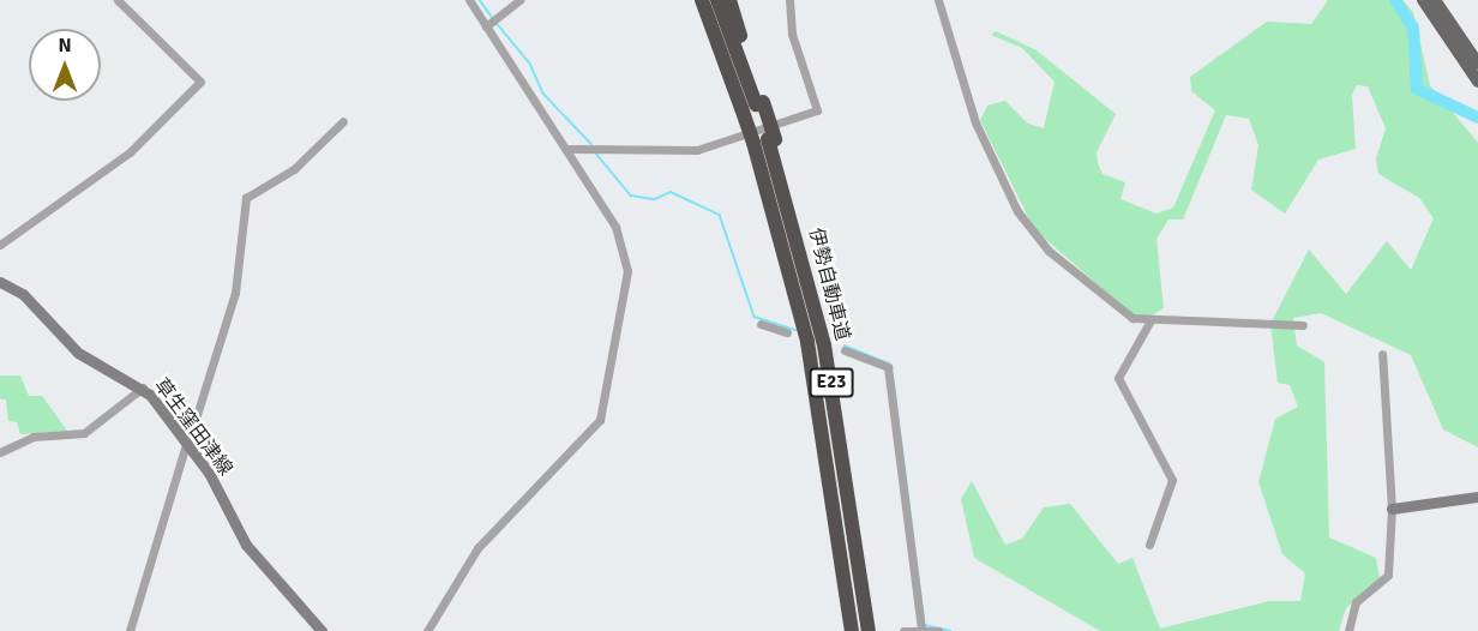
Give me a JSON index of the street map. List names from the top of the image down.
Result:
{
  "streets": {
    "highway": ["伊勢自動車道", "E23"],
    "main road": ["草生窪田津線"]
  },
  "north": "top"
}
